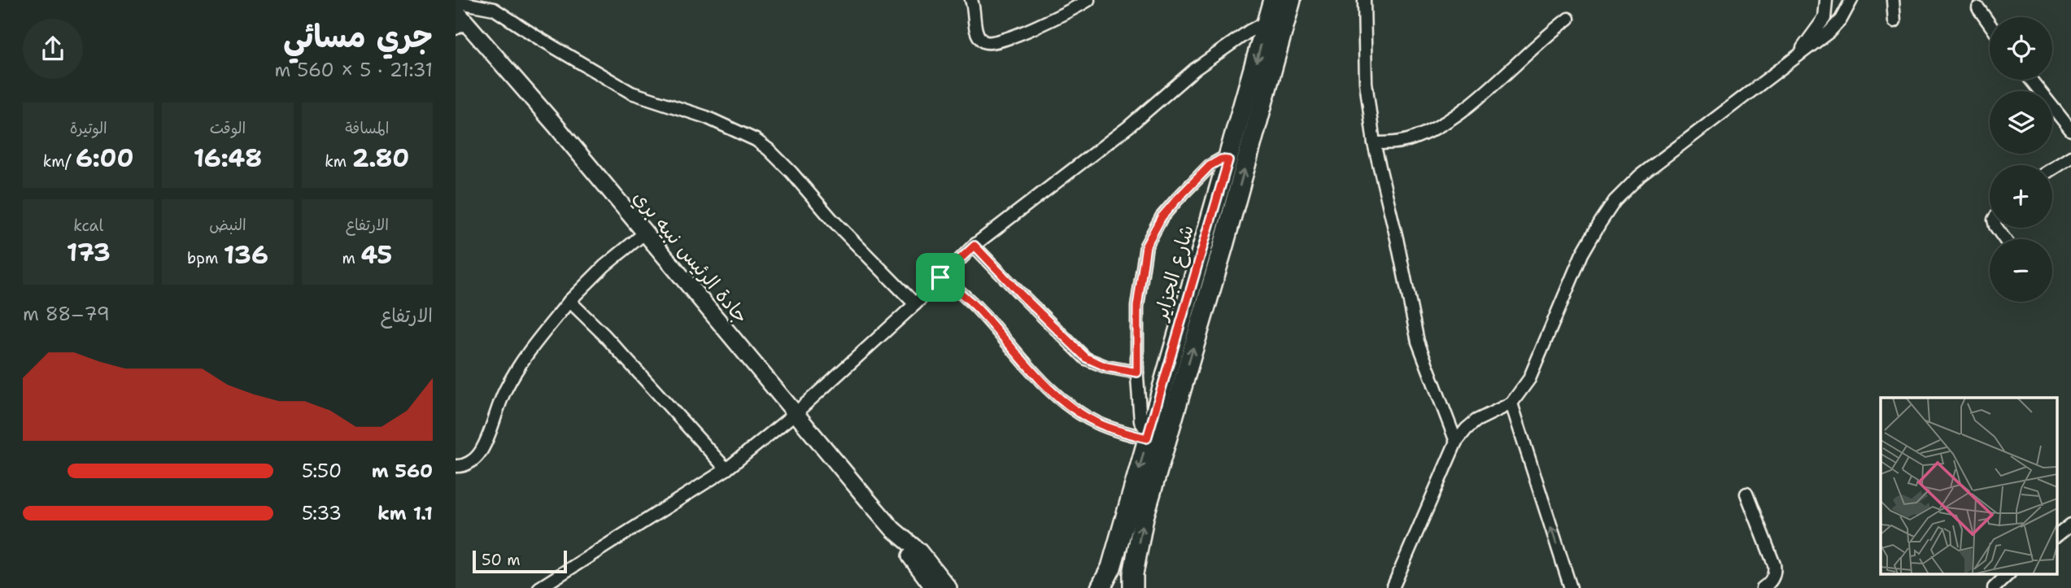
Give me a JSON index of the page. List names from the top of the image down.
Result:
{
  "streets": {
    "main road": ["جادة الرئيس نبيه بري", "شارع الجزاير"]
  },
  "scale_bar": "50 m",
  "page": {
    "heading": ["جري مسائي", "21:31 · 5 × 560 m"],
    "map_buttons": ["+", "−"],
    "stats": [
      ["المسافة", "2.80 km"],
      ["الوقت", "16:48"],
      ["الوتيرة", "6:00 /km"],
      ["الارتفاع", "45 m"],
      ["النبض", "136 bpm"],
      ["kcal", "173"]
    ],
    "chart": ["الارتفاع", "79–88 m"],
    "list": [
      {
        "name": "560 m",
        "note": "5:50"
      },
      {
        "name": "1.1 km",
        "note": "5:33"
      }
    ],
    "scale": "50 m"
  }
}
